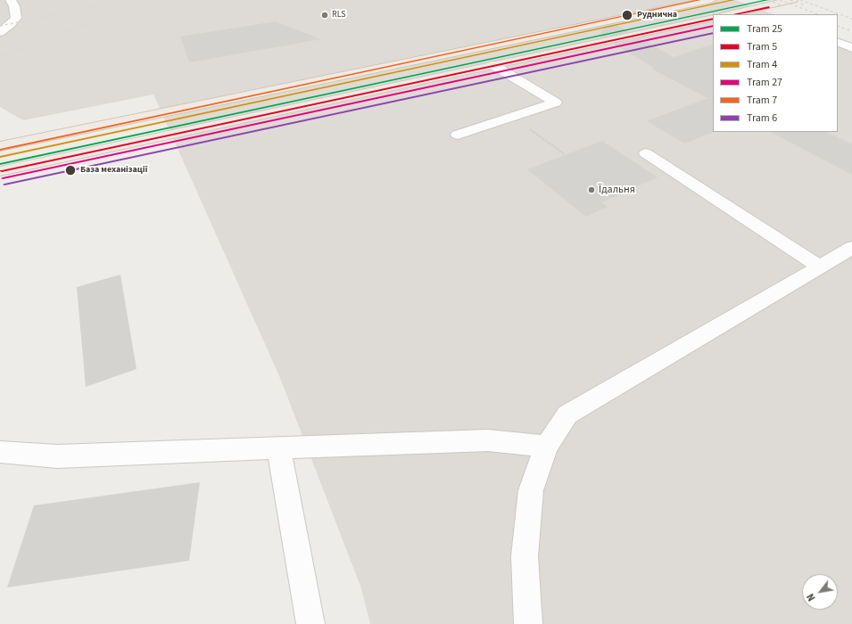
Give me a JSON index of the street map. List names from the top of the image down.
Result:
{
  "places": [
    "RLS",
    "Руднична",
    "База механізації",
    "Їдальня"
  ],
  "lines": [
    "tram line 25",
    "tram line 4",
    "tram line 7",
    "tram line 5",
    "tram line 27",
    "tram line 6"
  ],
  "legend": [
    "Tram 25",
    "Tram 5",
    "Tram 4",
    "Tram 27",
    "Tram 7",
    "Tram 6"
  ],
  "north": "bottom left"
}
